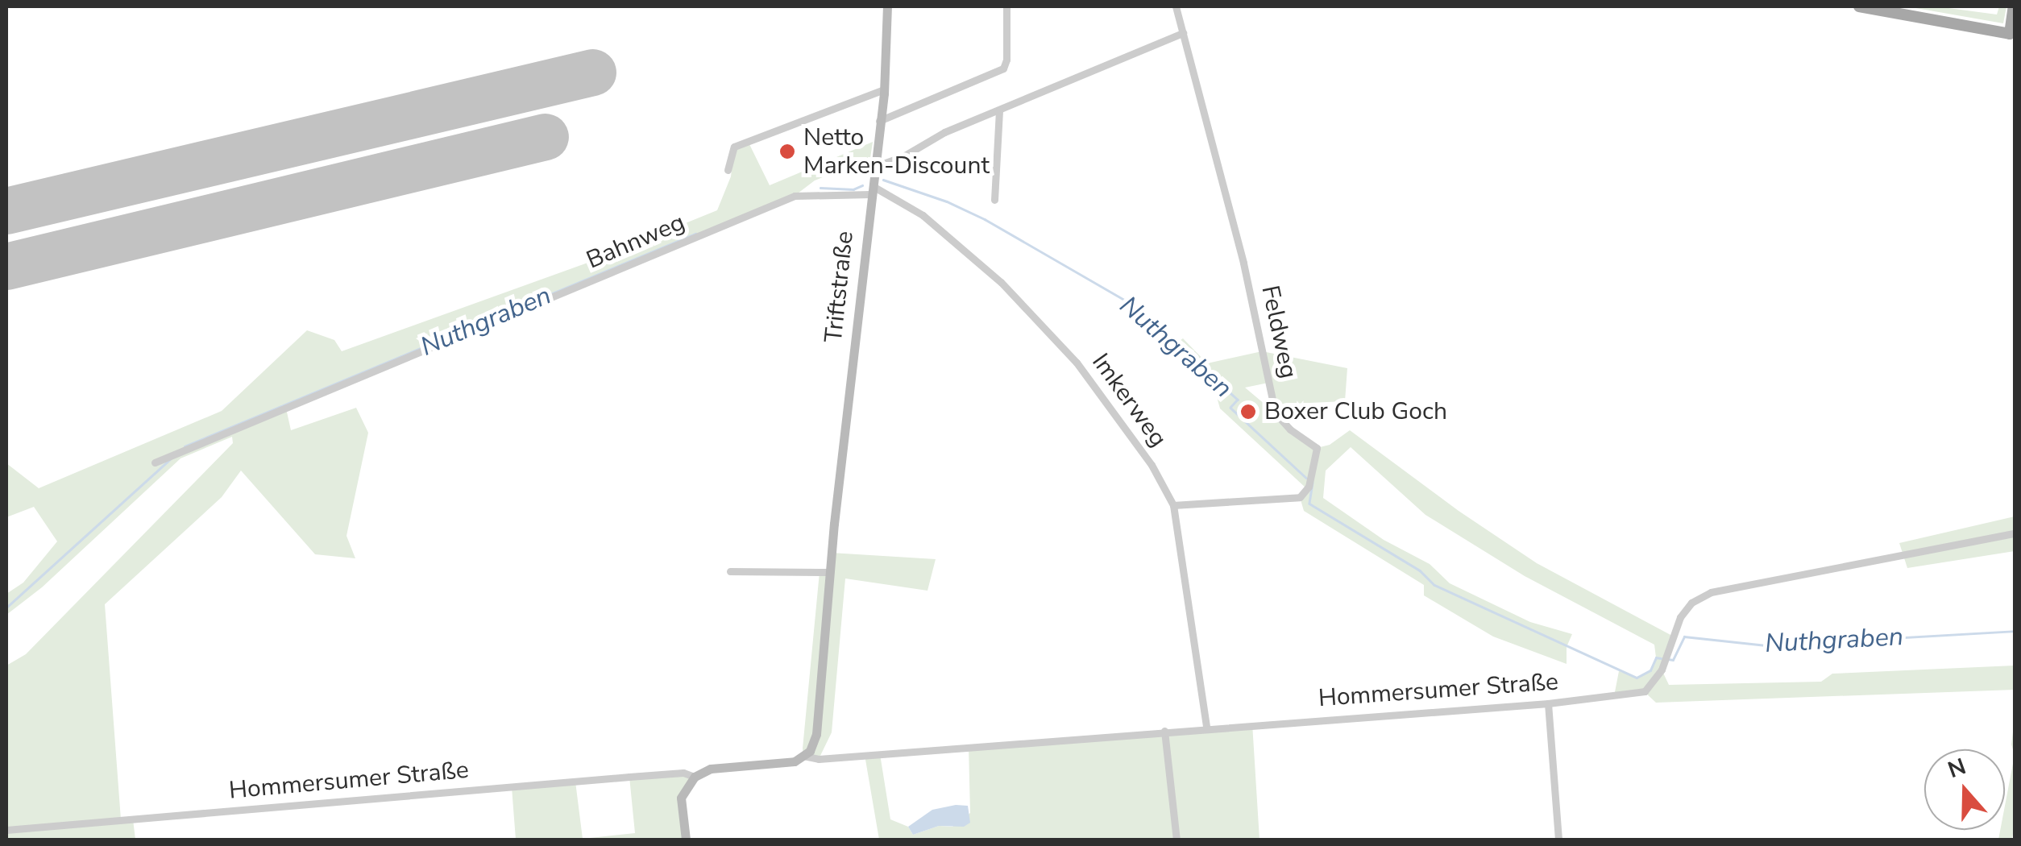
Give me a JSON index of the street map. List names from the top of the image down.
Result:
{
  "streets": {
    "street": [
      "Bahnweg",
      "Triftstraße",
      "Feldweg",
      "Imkerweg",
      "Hommersumer Straße"
    ]
  },
  "crossings": [
    ["Bahnweg", "Triftstraße"],
    ["Bahnweg", "Imkerweg"],
    ["Triftstraße", "Imkerweg"],
    ["Triftstraße", "Hommersumer Straße"],
    ["Feldweg", "Imkerweg"],
    ["Imkerweg", "Hommersumer Straße"]
  ],
  "water": ["Nuthgraben"],
  "places": ["Netto Marken-Discount", "Boxer Club Goch"],
  "north": "top"
}
